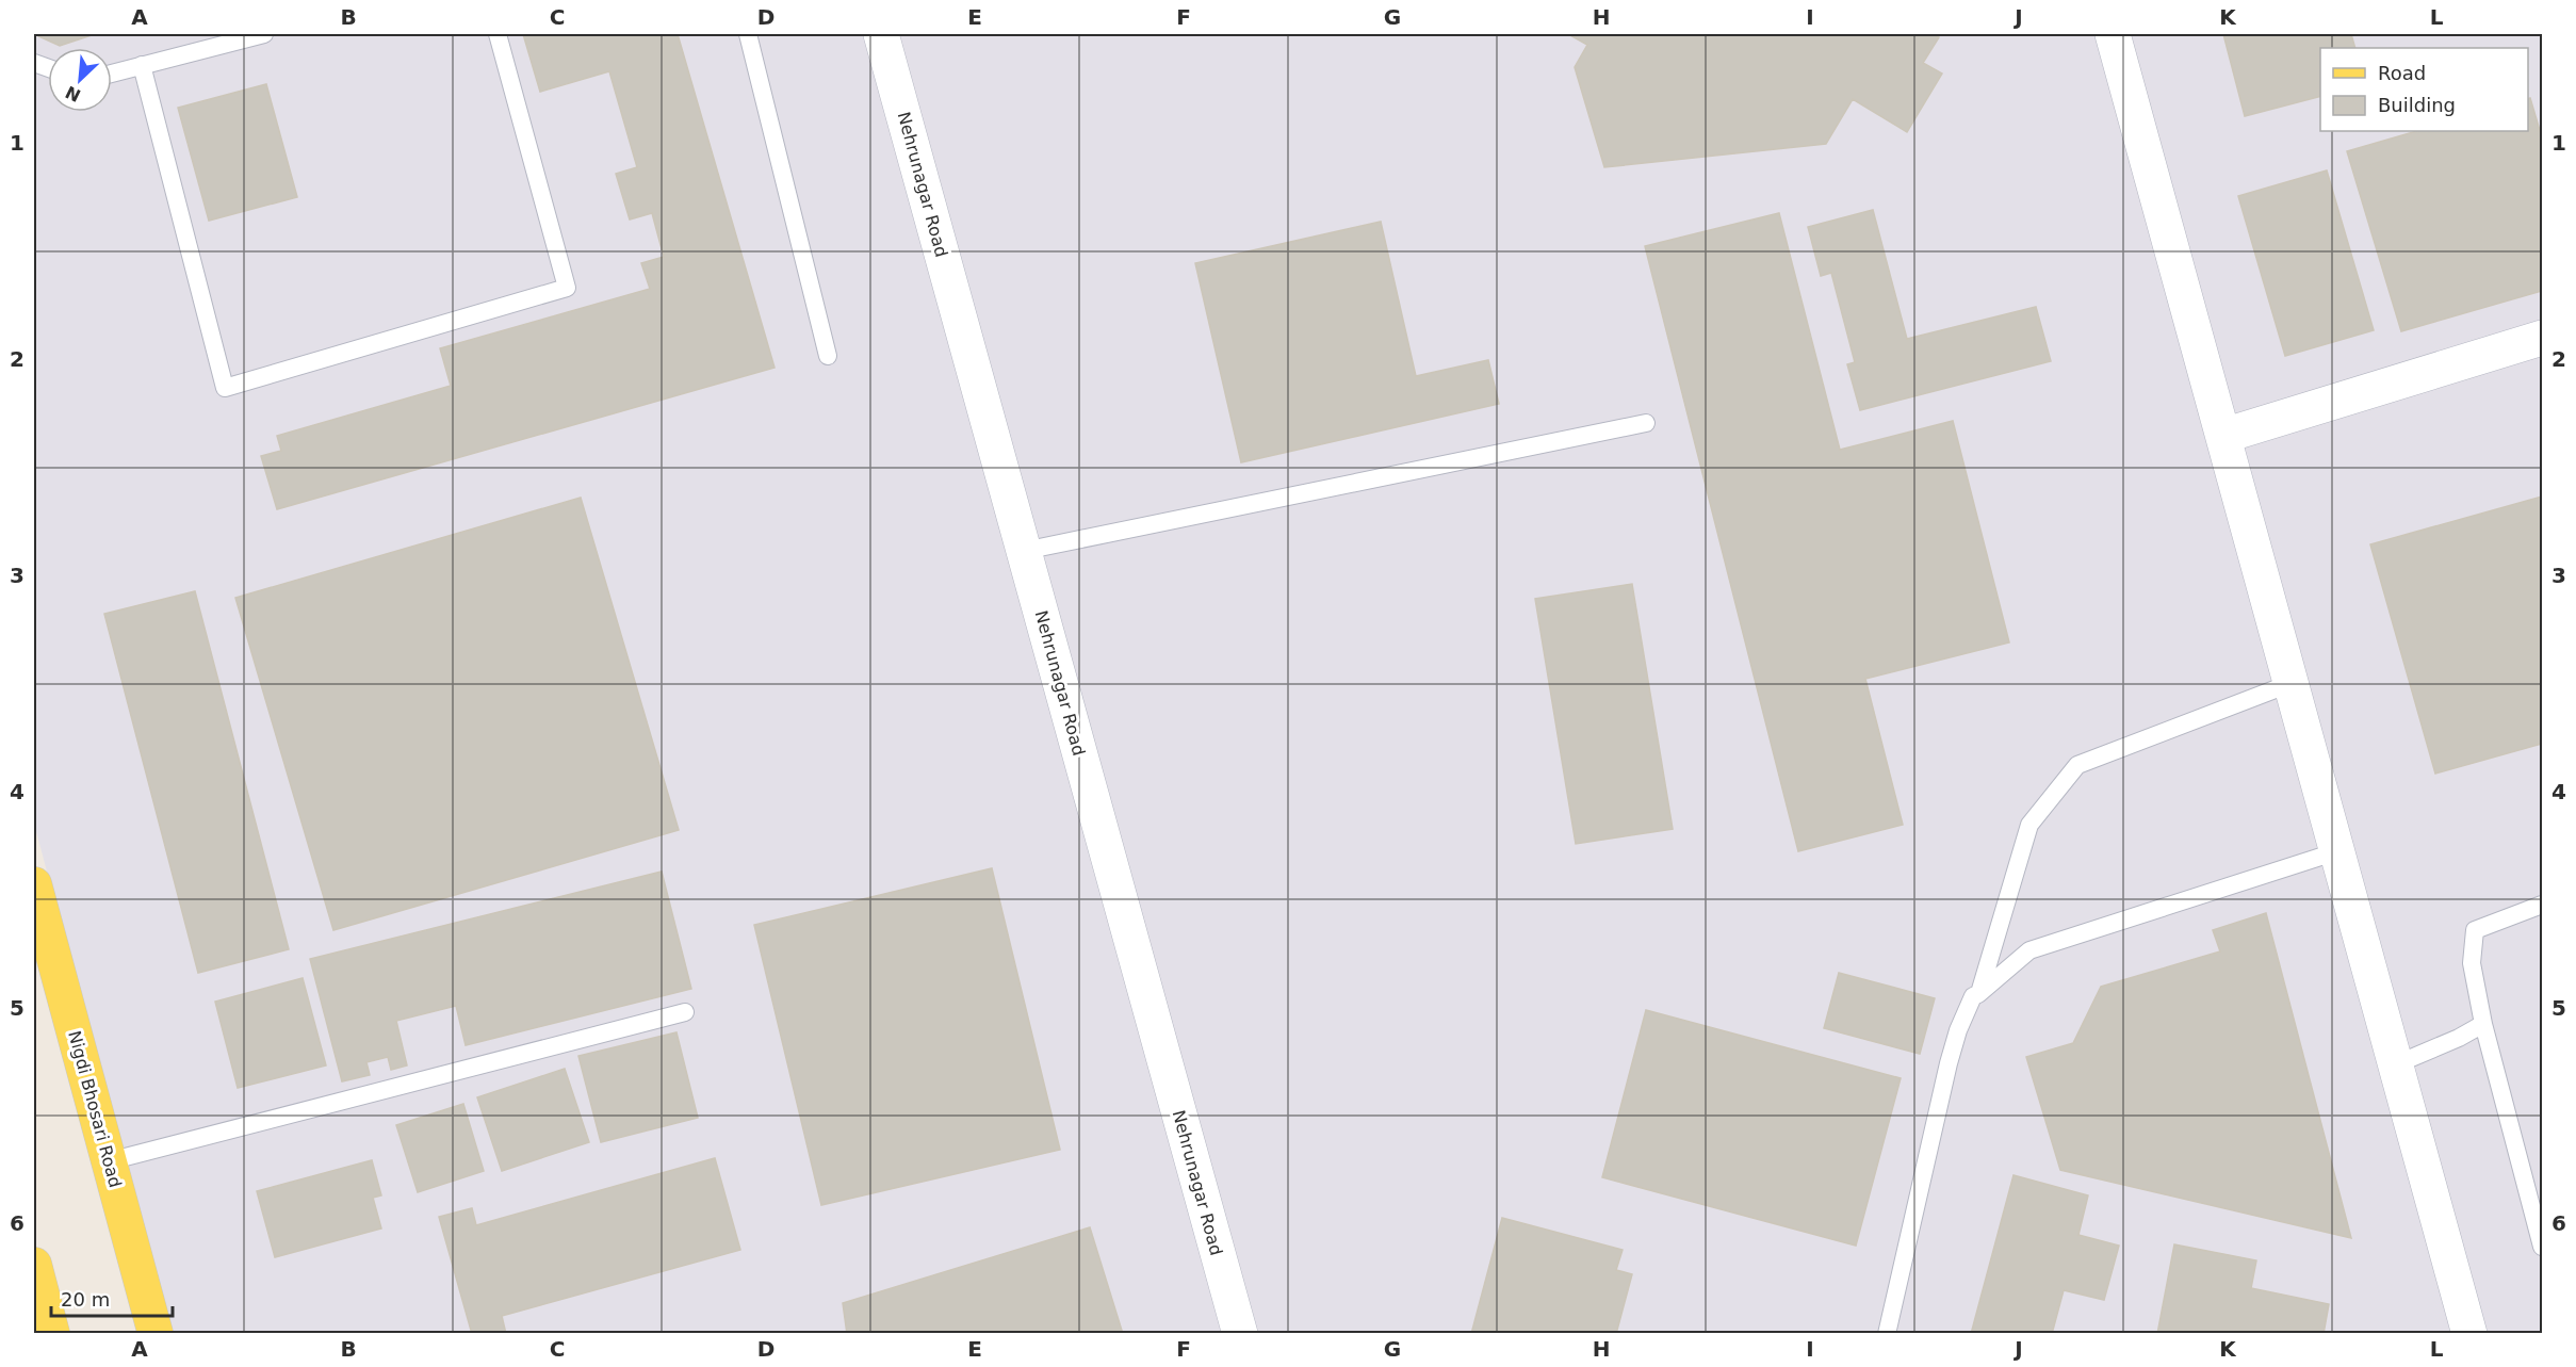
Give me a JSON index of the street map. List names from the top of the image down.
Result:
{
  "streets": {
    "main road": ["Nigdi Bhosari Road"],
    "street": ["Nehrunagar Road"]
  },
  "legend": ["Road", "Building"],
  "scale_bar": "20 m",
  "north": "bottom left",
  "grid": {
    "columns": [
      "A",
      "B",
      "C",
      "D",
      "E",
      "F",
      "G",
      "H",
      "I",
      "J",
      "K",
      "L"
    ],
    "rows": [
      "1",
      "2",
      "3",
      "4",
      "5",
      "6"
    ]
  }
}
